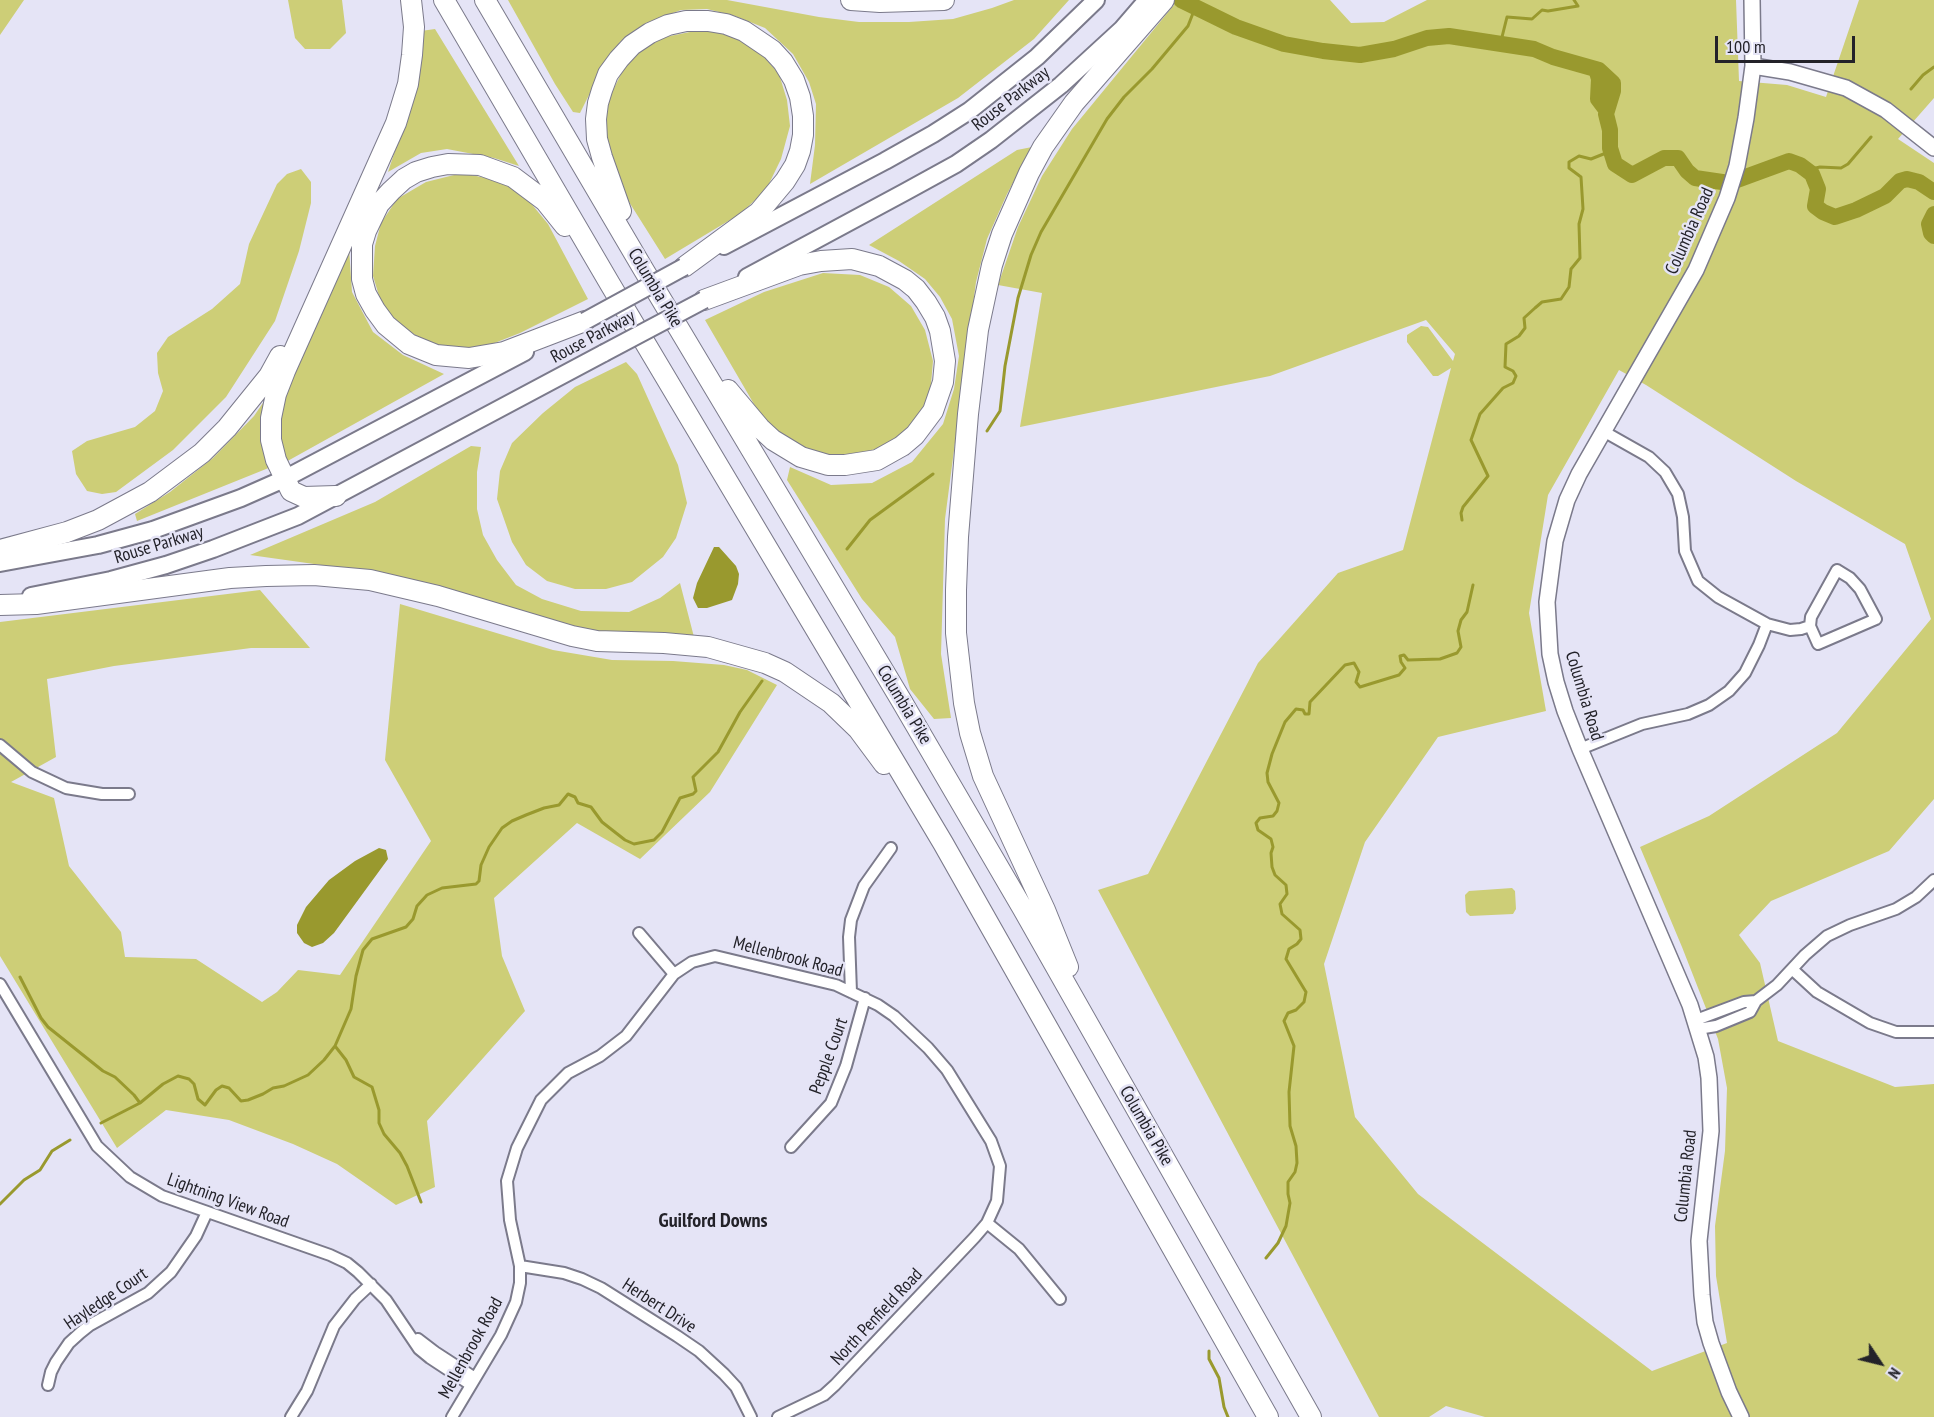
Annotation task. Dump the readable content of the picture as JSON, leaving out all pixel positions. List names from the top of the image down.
{
  "streets": {
    "highway": ["Columbia Pike"],
    "main road": ["Rouse Parkway", "Columbia Road"],
    "street": [
      "Mellenbrook Road",
      "Pepple Court",
      "Lightning View Road",
      "Hayledge Court",
      "Herbert Drive",
      "North Penfield Road"
    ]
  },
  "crossings": [
    ["Mellenbrook Road", "Pepple Court"],
    ["Mellenbrook Road", "Lightning View Road"],
    ["Mellenbrook Road", "Herbert Drive"],
    ["Mellenbrook Road", "North Penfield Road"],
    ["Lightning View Road", "Hayledge Court"]
  ],
  "districts": ["Guilford Downs"],
  "scale_bar": "100 m",
  "north": "bottom right"
}
